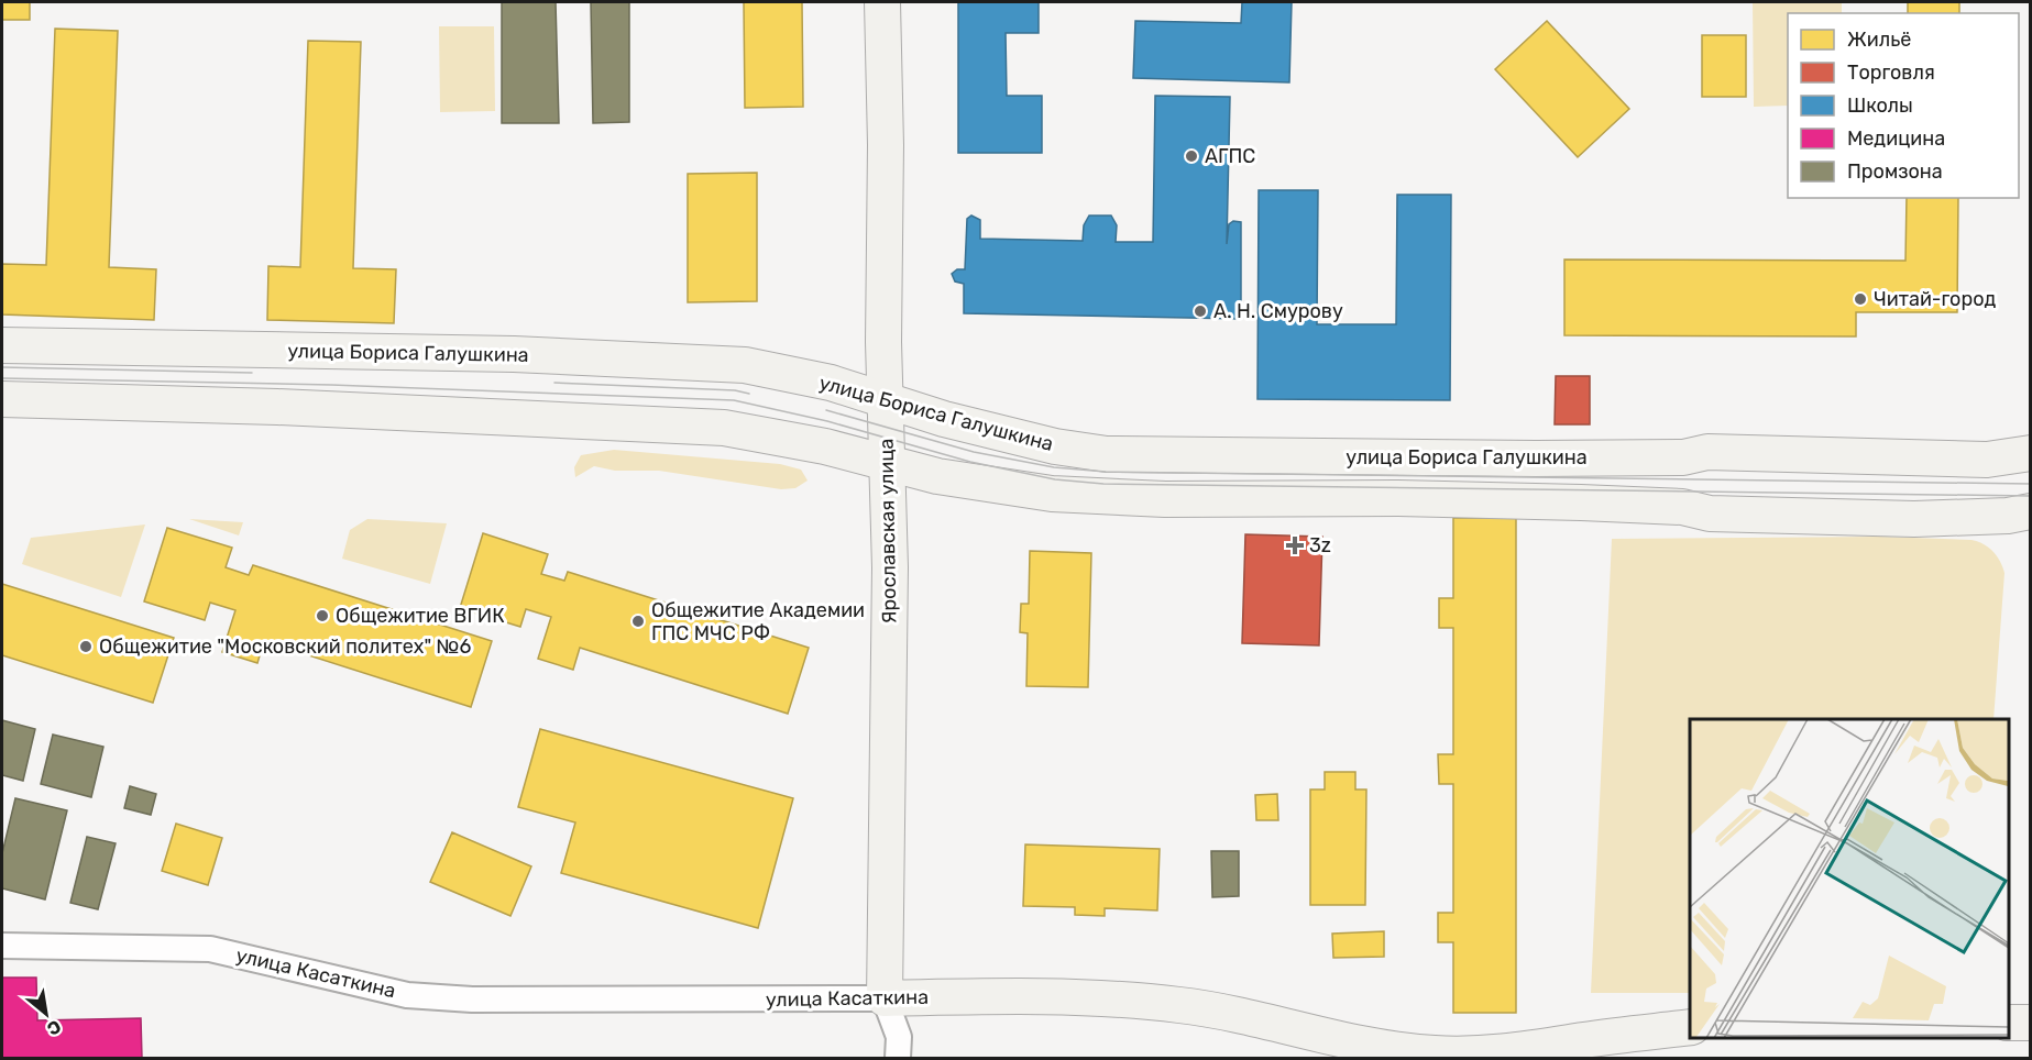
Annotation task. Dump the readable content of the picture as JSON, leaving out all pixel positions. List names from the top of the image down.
{
  "streets": {
    "main road": ["улица Бориса Галушкина", "Ярославская улица", "улица Касаткина"]
  },
  "crossings": [
    ["улица Бориса Галушкина", "Ярославская улица"],
    ["Ярославская улица", "улица Касаткина"]
  ],
  "places": {
    "other": [
      "АГПС",
      "Читай-город",
      "А. Н. Смурову",
      "Общежитие ВГИК",
      "Общежитие Академии ГПС МЧС РФ",
      "Общежитие \"Московский политех\" №6"
    ],
    "health": ["3z"]
  },
  "legend": [
    "Жильё",
    "Торговля",
    "Школы",
    "Медицина",
    "Промзона"
  ],
  "north": "bottom right"
}
